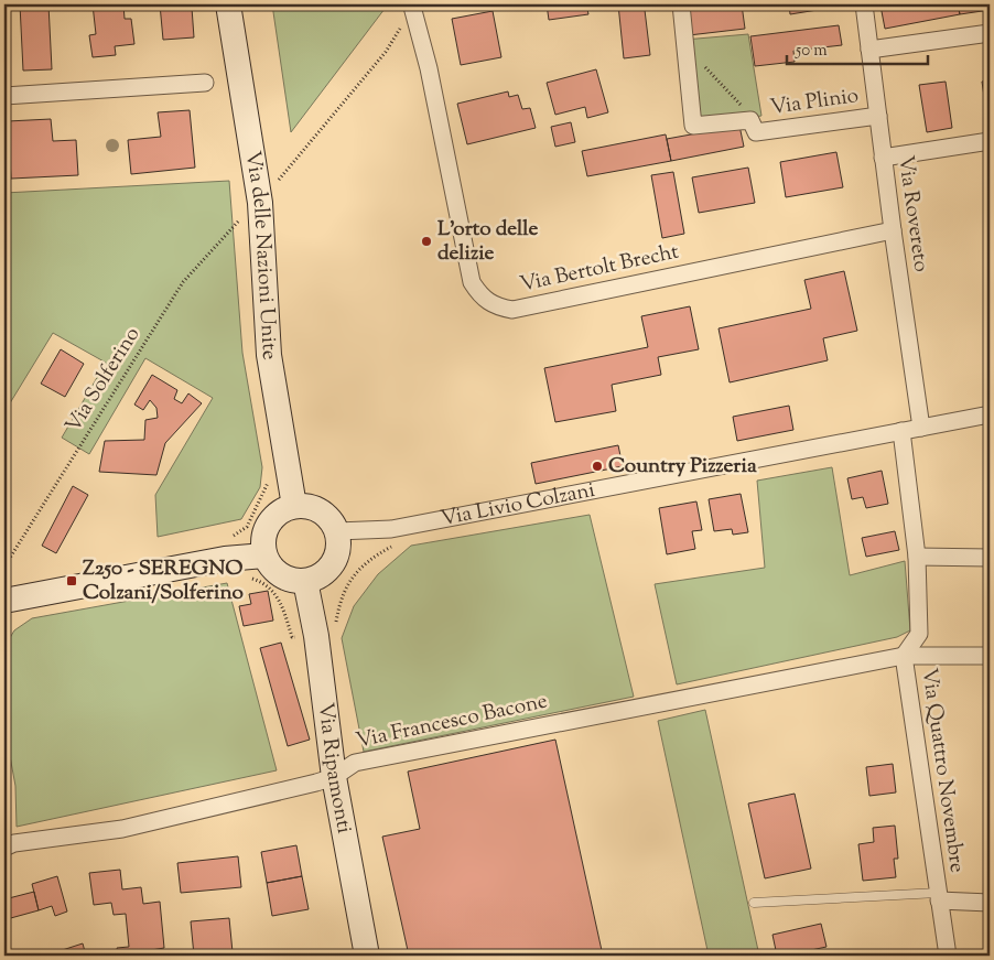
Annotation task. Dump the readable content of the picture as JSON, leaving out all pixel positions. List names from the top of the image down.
{
  "streets": {
    "street": [
      "Via Plinio",
      "Via Rovereto",
      "Via delle Nazioni Unite",
      "Via Bertolt Brecht",
      "Via Livio Colzani",
      "Via Francesco Bacone",
      "Via Ripamonti",
      "Via Quattro Novembre"
    ],
    "path": ["Via Solferino"]
  },
  "crossings": [
    ["Via Plinio", "Via Rovereto"],
    ["Via Rovereto", "Via Bertolt Brecht"],
    ["Via Rovereto", "Via Livio Colzani"],
    ["Via delle Nazioni Unite", "Via Livio Colzani"],
    ["Via delle Nazioni Unite", "Via Ripamonti"],
    ["Via Livio Colzani", "Via Ripamonti"],
    ["Via Livio Colzani", "Via Quattro Novembre"],
    ["Via Francesco Bacone", "Via Ripamonti"],
    ["Via Francesco Bacone", "Via Quattro Novembre"]
  ],
  "places": {
    "other": ["L'orto delle delizie", "Country Pizzeria"],
    "transit": ["Z250 - SEREGNO Colzani/Solferino"]
  },
  "scale_bar": "50 m"
}
